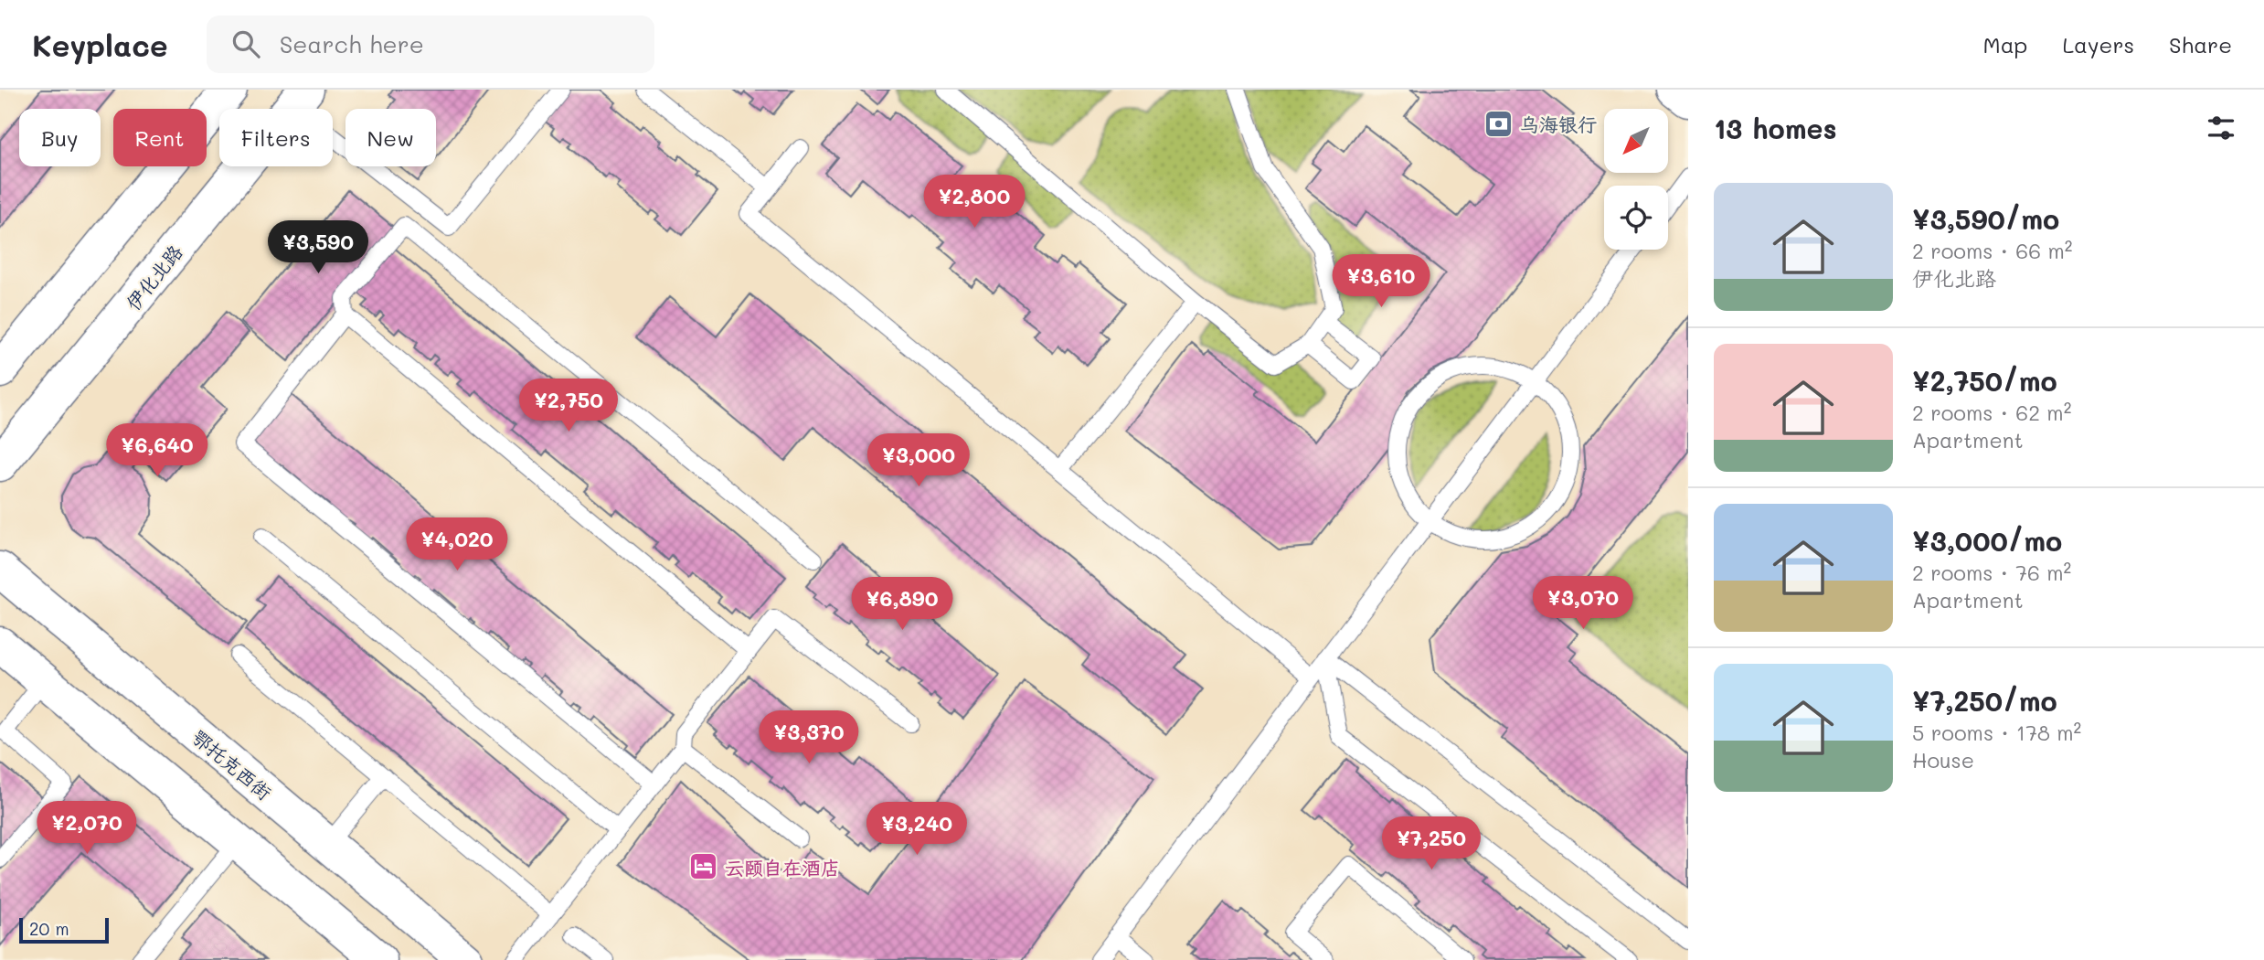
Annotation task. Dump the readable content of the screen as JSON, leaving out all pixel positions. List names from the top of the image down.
{
  "streets": {
    "main road": ["伊化北路", "鄂托克西街"]
  },
  "places": {
    "bank": ["乌海银行"],
    "hotel": ["云颐自在酒店"]
  },
  "scale_bar": "20 m",
  "north": "bottom left",
  "page": {
    "header": "Keyplace",
    "search": "Search here",
    "nav": ["Map", "Layers", "Share"],
    "heading": "13 homes",
    "chip": [
      "Buy",
      "Rent",
      "Filters",
      "New"
    ],
    "list": [
      {
        "name": "¥3,590/mo",
        "note": "2 rooms · 66 m² · 伊化北路"
      },
      {
        "name": "¥2,750/mo",
        "note": "2 rooms · 62 m² · Apartment"
      },
      {
        "name": "¥3,000/mo",
        "note": "2 rooms · 76 m² · Apartment"
      },
      {
        "name": "¥7,250/mo",
        "note": "5 rooms · 178 m² · House"
      }
    ],
    "price": [
      "¥2,800",
      "¥3,590",
      "¥3,610",
      "¥2,750",
      "¥6,640",
      "¥3,000",
      "¥4,020",
      "¥3,070",
      "¥6,890",
      "¥3,370",
      "¥2,070",
      "¥3,240",
      "¥7,250"
    ],
    "scale": "20 m"
  }
}
